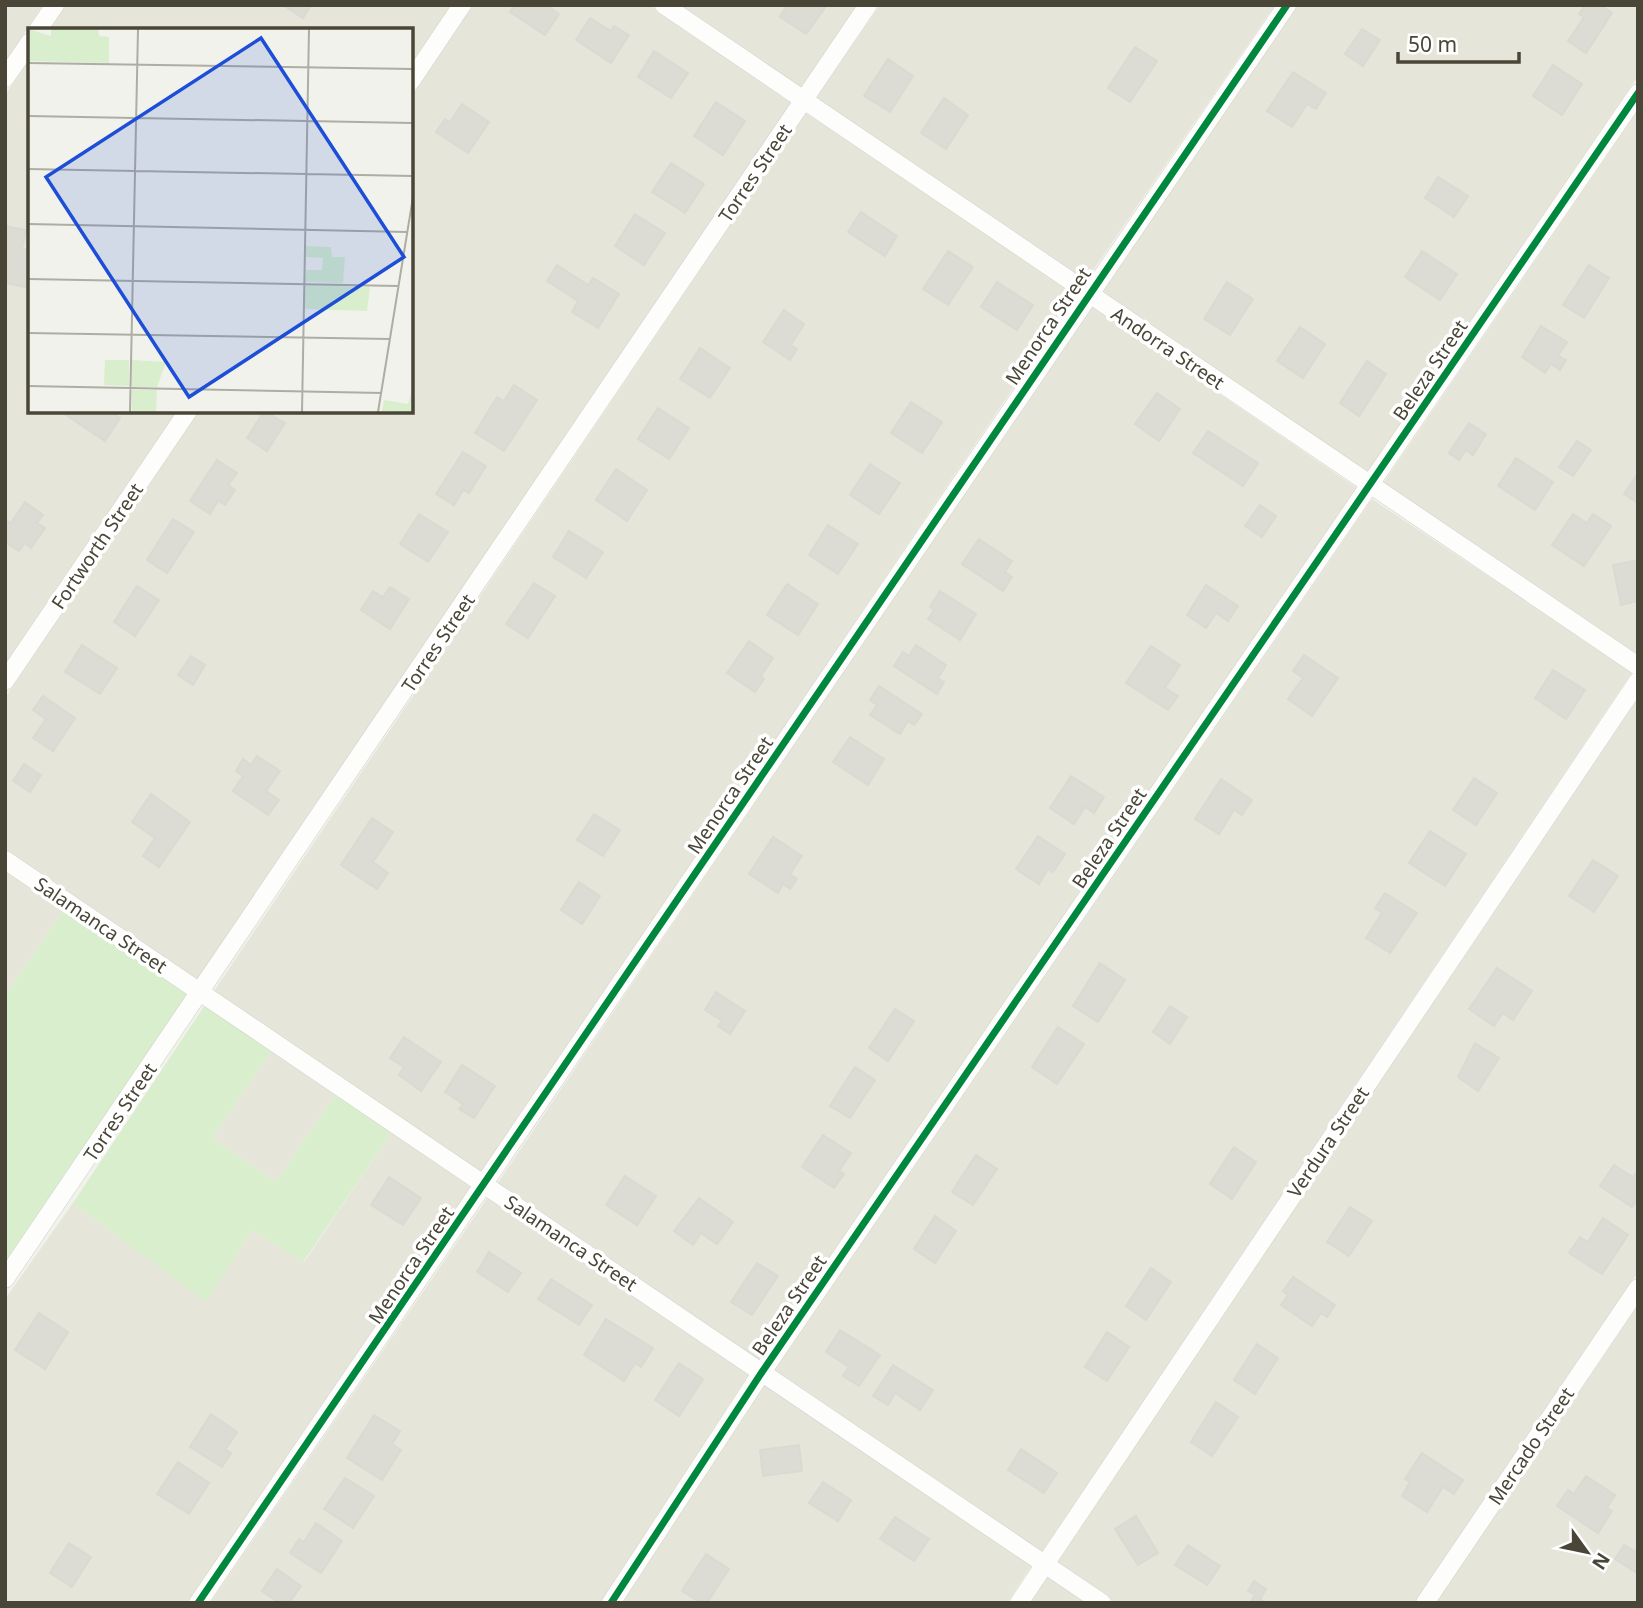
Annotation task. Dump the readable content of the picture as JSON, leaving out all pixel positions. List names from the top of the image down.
{
  "streets": {
    "street": [
      "Torres Street",
      "Menorca Street",
      "Andorra Street",
      "Beleza Street",
      "Fortworth Street",
      "Salamanca Street",
      "Verdura Street",
      "Mercado Street"
    ]
  },
  "crossings": [
    ["Torres Street", "Andorra Street"],
    ["Torres Street", "Salamanca Street"],
    ["Menorca Street", "Andorra Street"],
    ["Menorca Street", "Salamanca Street"],
    ["Andorra Street", "Beleza Street"],
    ["Beleza Street", "Salamanca Street"],
    ["Salamanca Street", "Verdura Street"]
  ],
  "scale_bar": "50 m",
  "north": "bottom right"
}
